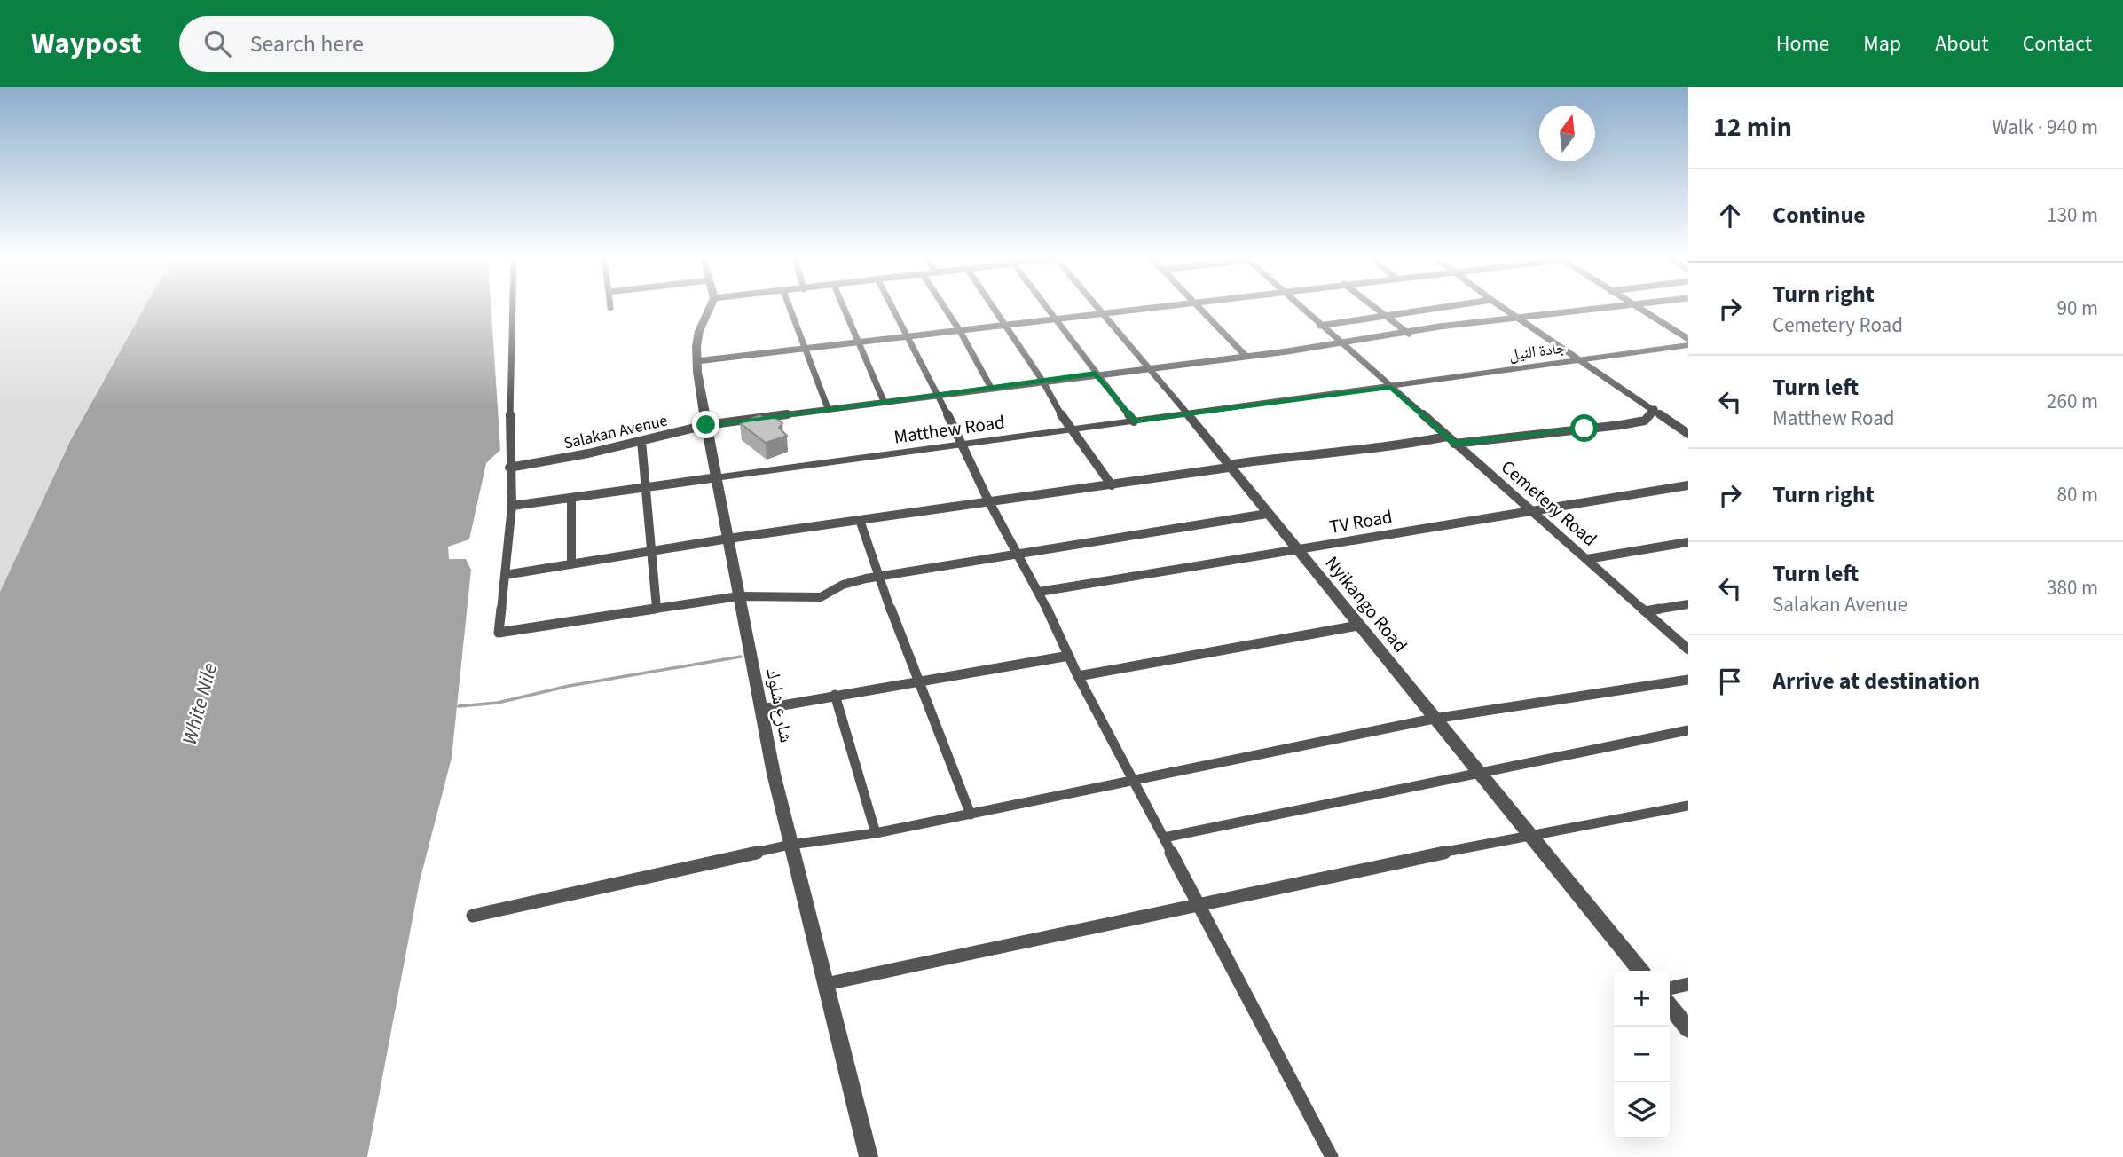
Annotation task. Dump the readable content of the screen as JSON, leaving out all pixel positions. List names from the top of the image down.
{
  "streets": {
    "street": [
      "جادة النيل",
      "Matthew Road",
      "Salakan Avenue",
      "Cemetery Road",
      "TV Road",
      "Nyikango Road",
      "شارع شلوك"
    ]
  },
  "crossings": [
    ["جادة النيل", "Matthew Road"],
    ["جادة النيل", "Cemetery Road"],
    ["Matthew Road", "Cemetery Road"],
    ["Matthew Road", "Nyikango Road"],
    ["Matthew Road", "شارع شلوك"],
    ["Salakan Avenue", "Cemetery Road"],
    ["Salakan Avenue", "Nyikango Road"],
    ["Salakan Avenue", "شارع شلوك"],
    ["Cemetery Road", "TV Road"],
    ["TV Road", "Nyikango Road"]
  ],
  "water": ["White Nile"],
  "north": "top",
  "page": {
    "header": "Waypost",
    "search": "Search here",
    "nav": [
      "Home",
      "Map",
      "About",
      "Contact"
    ],
    "heading": ["12 min", "Walk · 940 m"],
    "list": [
      ["Continue", "130 m"],
      ["Turn right", "Cemetery Road", "90 m"],
      ["Turn left", "Matthew Road", "260 m"],
      ["Turn right", "80 m"],
      ["Turn left", "Salakan Avenue", "380 m"],
      "Arrive at destination"
    ],
    "map_buttons": ["+", "−"]
  }
}
